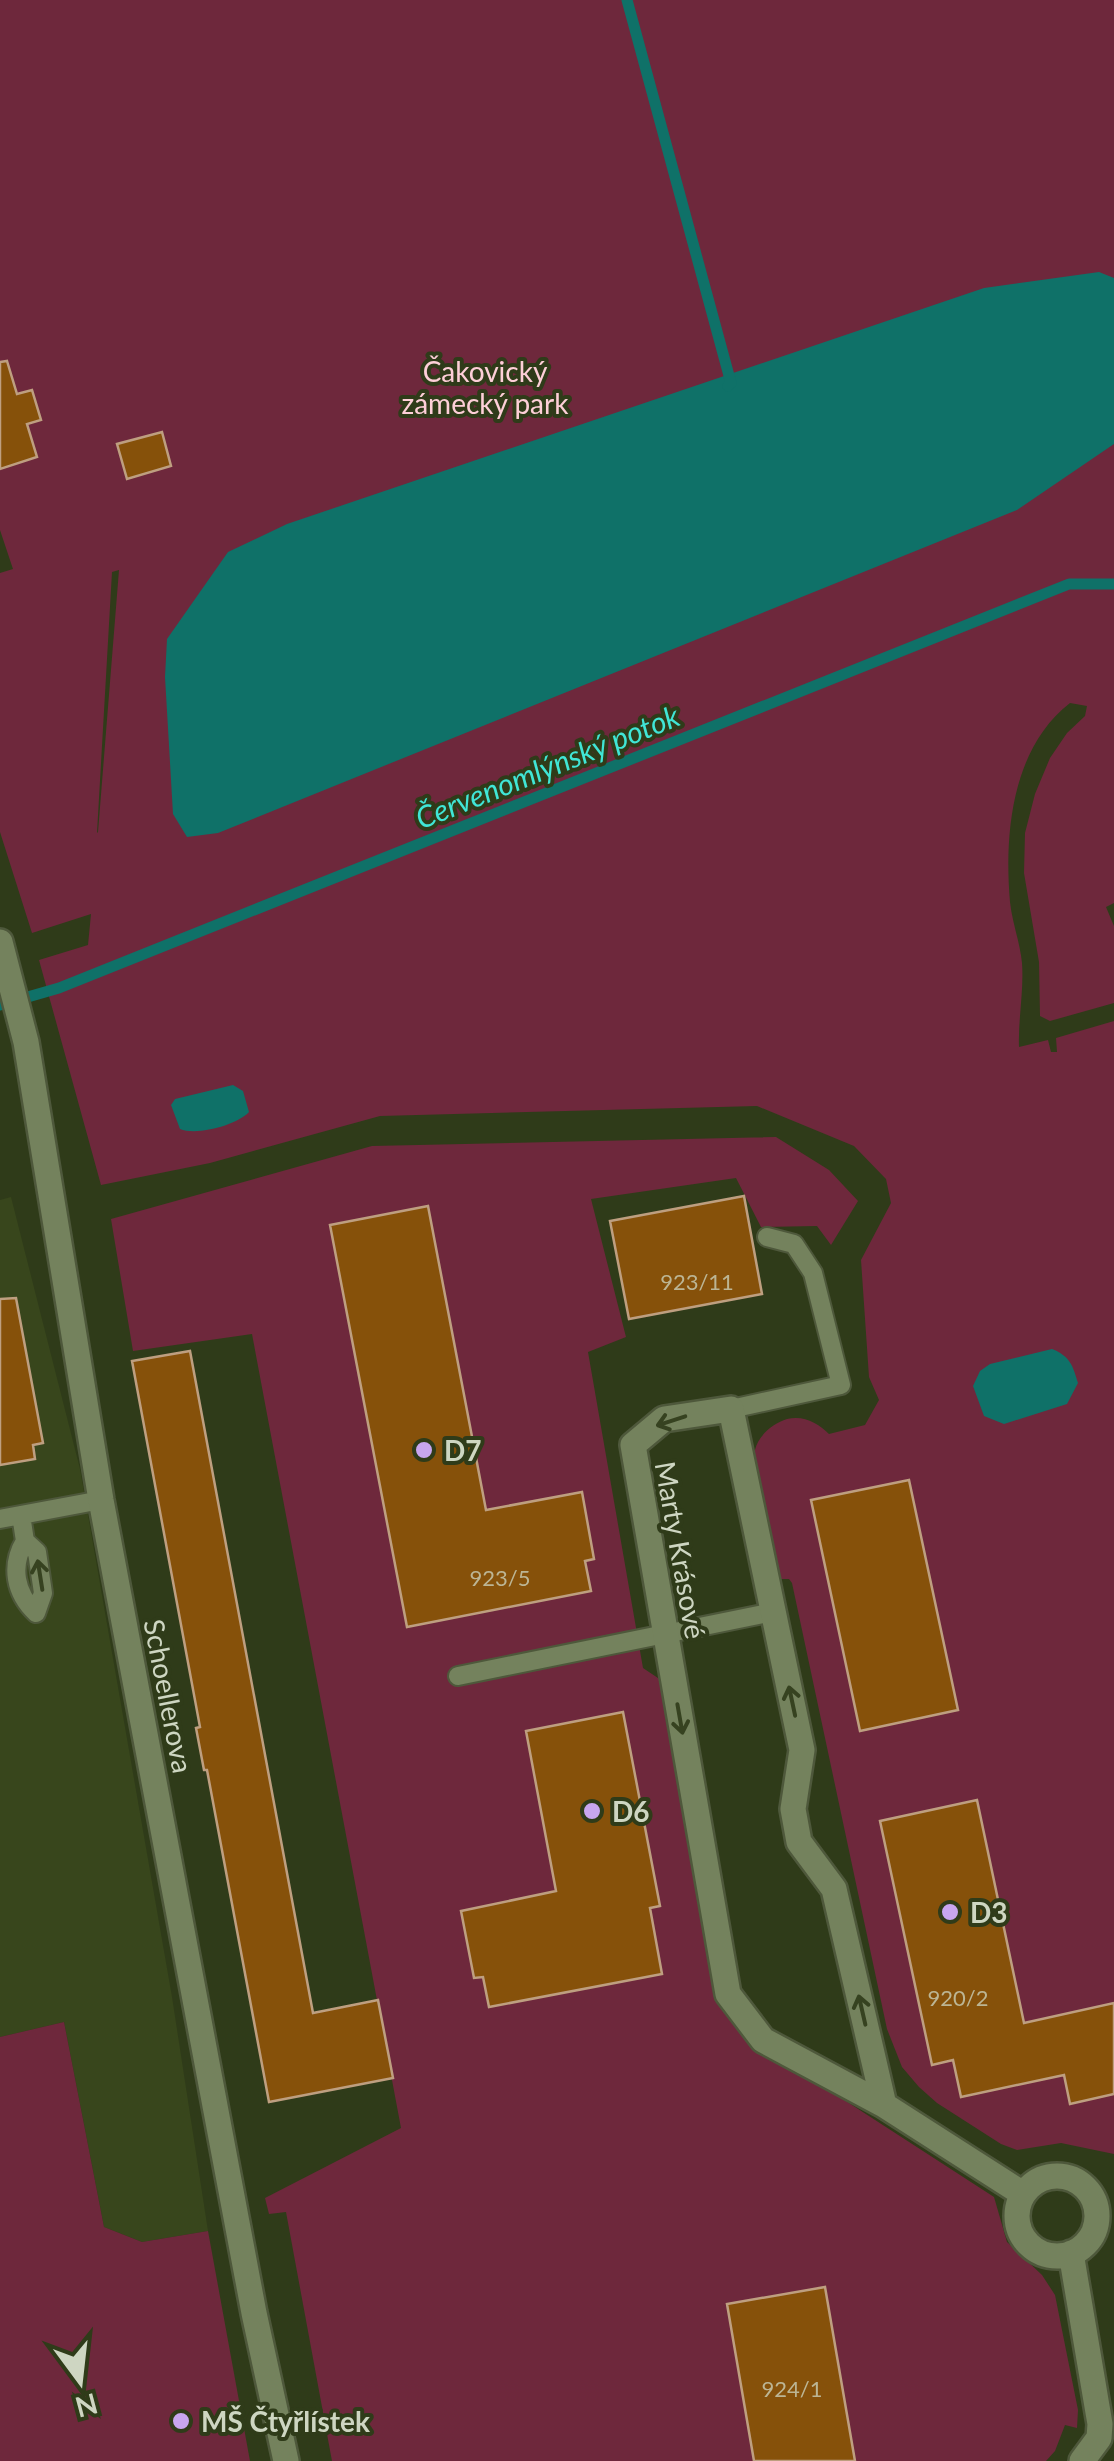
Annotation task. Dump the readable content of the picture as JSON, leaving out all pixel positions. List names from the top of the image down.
{
  "streets": {
    "street": ["Marty Krásové", "Schoellerova"]
  },
  "water": ["Červenomlýnský potok"],
  "parks": ["Čakovický zámecký park"],
  "places": [
    "D7",
    "D6",
    "D3",
    "MŠ Čtyřlístek"
  ],
  "house_numbers": [
    "923/11",
    "923/5",
    "920/2",
    "924/1"
  ],
  "north": "bottom"
}
